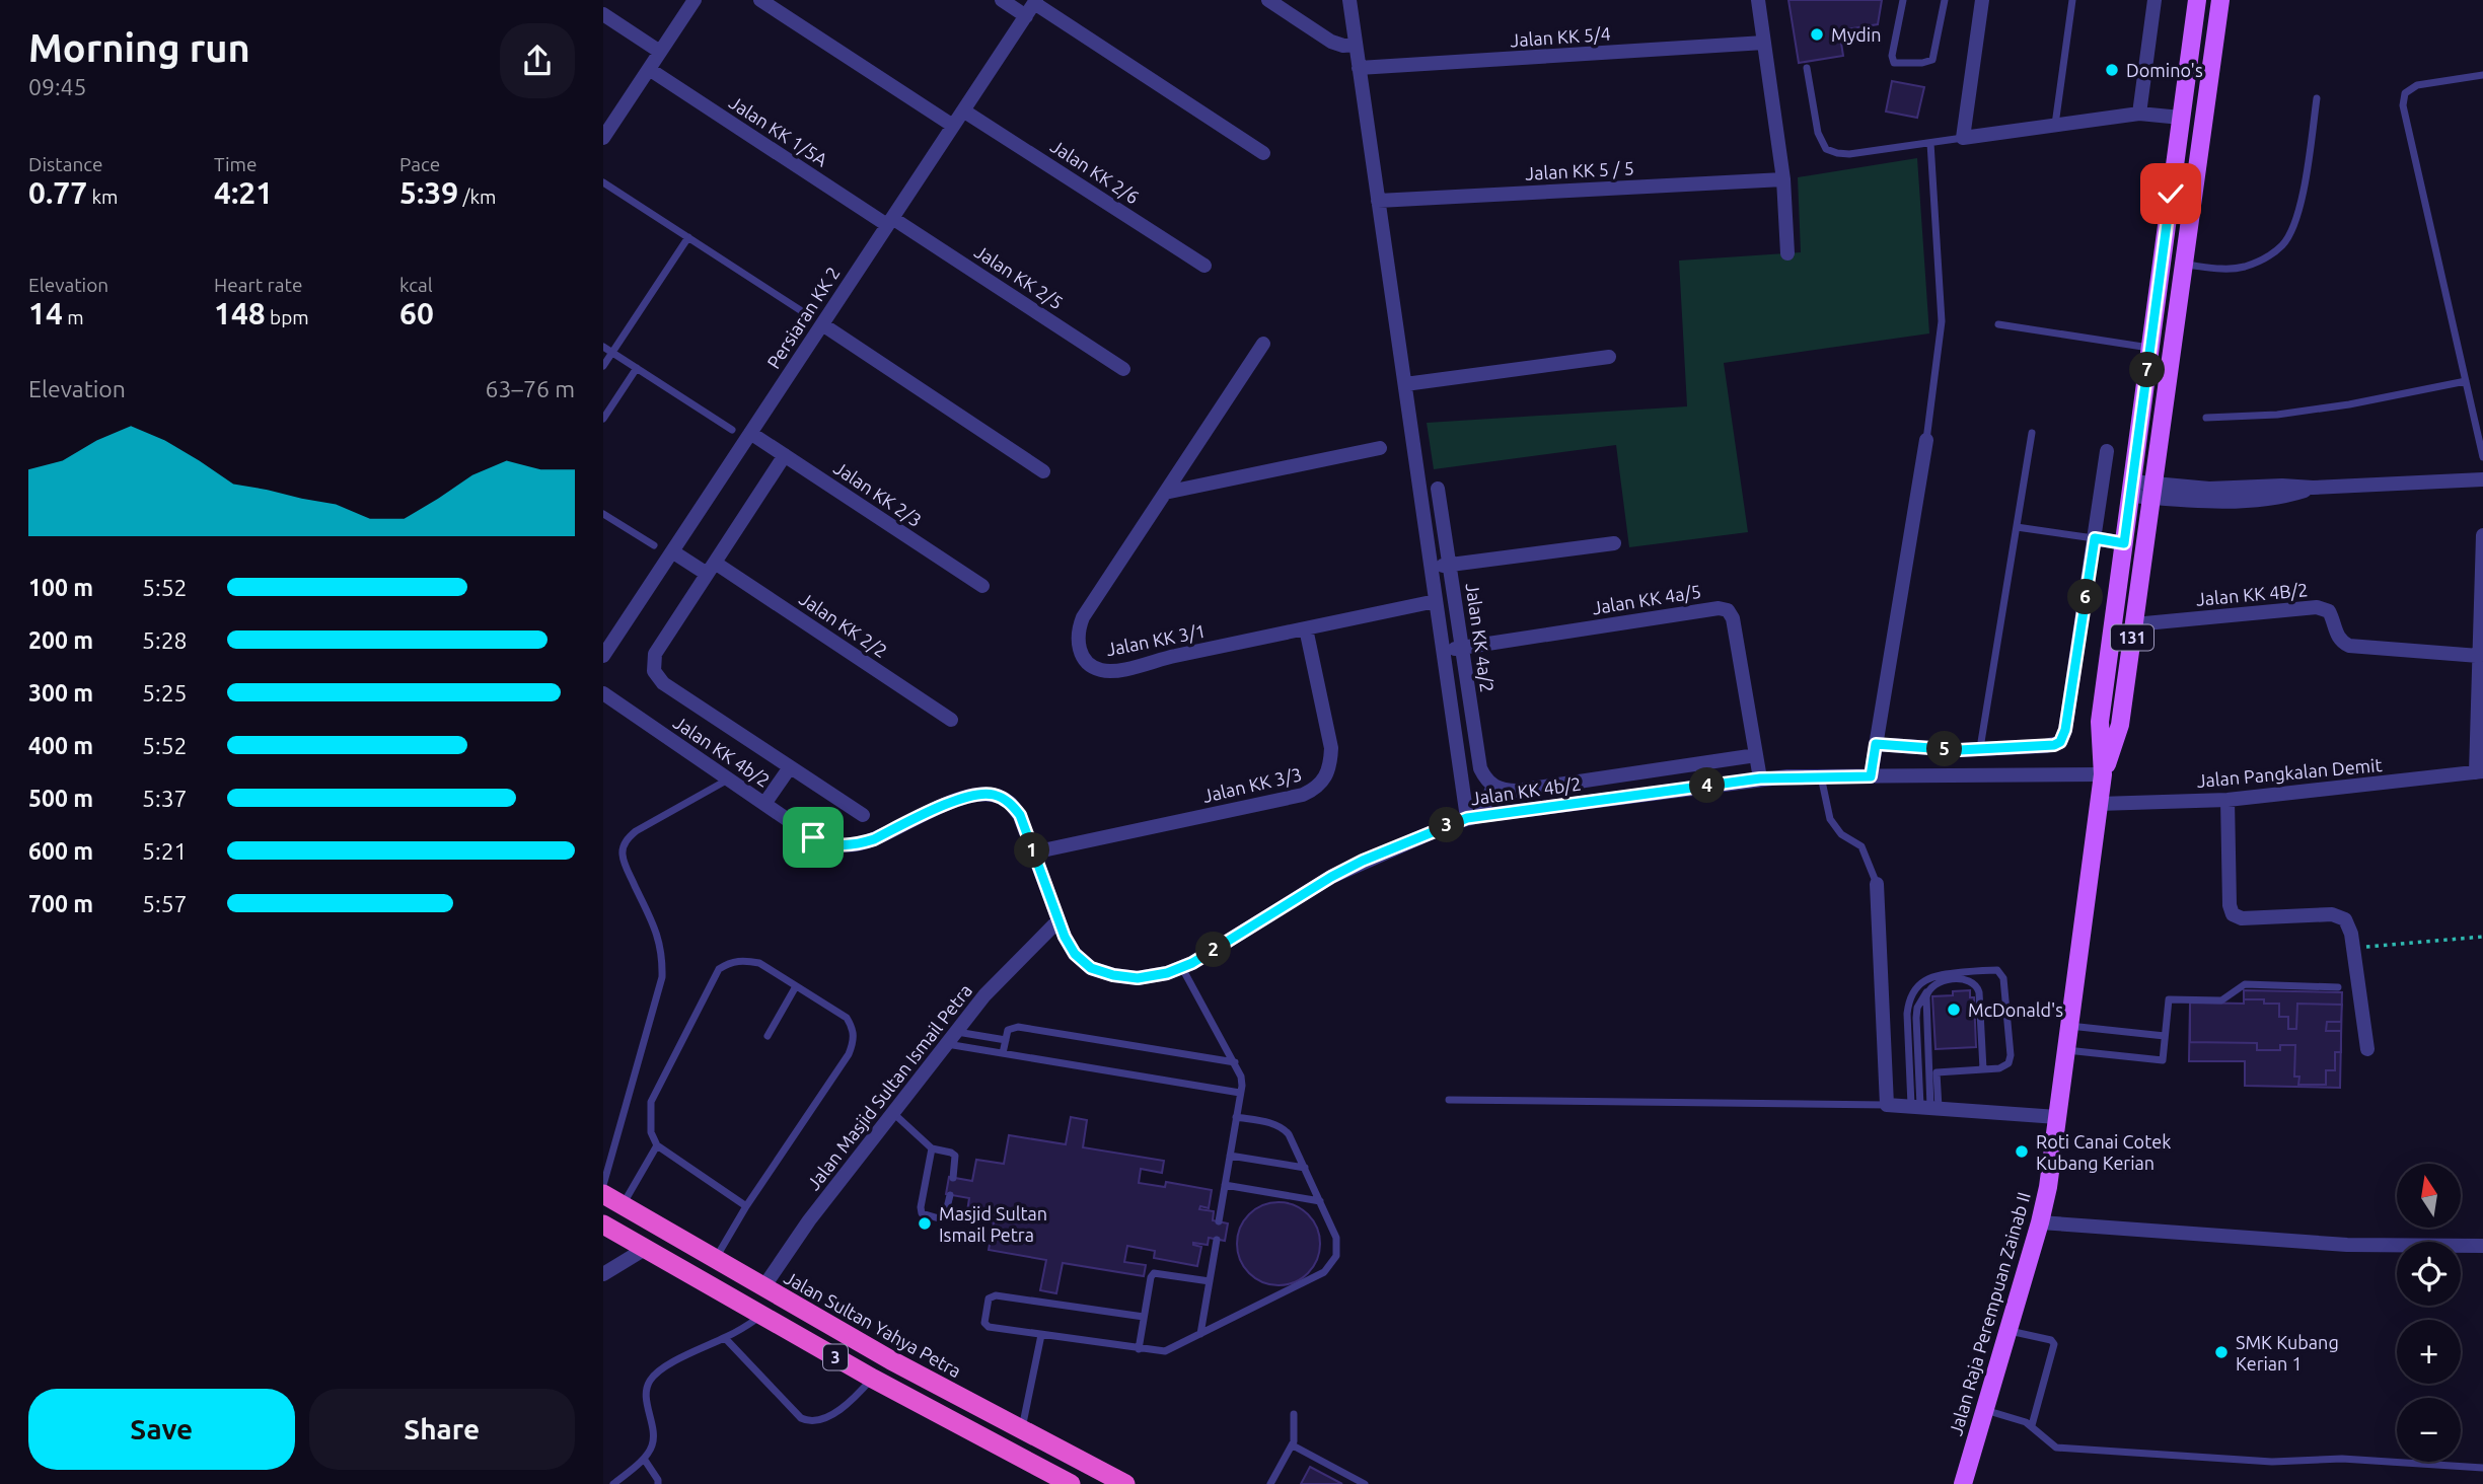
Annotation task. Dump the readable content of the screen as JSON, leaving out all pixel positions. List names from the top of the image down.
{
  "streets": {
    "highway": ["Jalan Sultan Yahya Petra", "3"],
    "main road": ["131", "Jalan Raja Perempuan Zainab II"],
    "street": [
      "Jalan KK 5/4",
      "Jalan KK 1/5A",
      "Jalan KK 5 / 5",
      "Jalan KK 2/6",
      "Jalan KK 2/5",
      "Persiaran KK 2",
      "Jalan KK 2/3",
      "Jalan KK 4B/2",
      "Jalan KK 4a/5",
      "Jalan KK 2/2",
      "Jalan KK 4a/2",
      "Jalan KK 3/1",
      "Jalan KK 4b/2",
      "Jalan Pangkalan Demit",
      "Jalan KK 3/3",
      "Jalan Masjid Sultan Ismail Petra"
    ]
  },
  "crossings": [
    ["Jalan KK 1/5A", "Jalan KK 2/5"],
    ["Jalan KK 1/5A", "Persiaran KK 2"],
    ["Jalan KK 2/6", "Persiaran KK 2"],
    ["Jalan KK 2/5", "Persiaran KK 2"],
    ["Persiaran KK 2", "Jalan KK 2/3"],
    ["Persiaran KK 2", "Jalan KK 2/2"],
    ["Jalan KK 4B/2", "Jalan Raja Perempuan Zainab II"],
    ["Jalan KK 4a/5", "Jalan KK 4a/2"],
    ["Jalan KK 4a/5", "Jalan KK 4b/2"],
    ["Jalan KK 3/1", "Jalan KK 3/3"],
    ["Jalan KK 4b/2", "Jalan KK 3/3"],
    ["Jalan KK 4b/2", "Jalan Masjid Sultan Ismail Petra"],
    ["Jalan KK 4b/2", "Jalan Raja Perempuan Zainab II"],
    ["Jalan Pangkalan Demit", "Jalan Raja Perempuan Zainab II"],
    ["Jalan Masjid Sultan Ismail Petra", "Jalan Sultan Yahya Petra"]
  ],
  "places": [
    "Mydin",
    "Domino's",
    "McDonald's",
    "Roti Canai Cotek Kubang Kerian",
    "Masjid Sultan Ismail Petra",
    "SMK Kubang Kerian 1"
  ],
  "north": "top",
  "page": {
    "heading": ["Morning run", "09:45"],
    "stats": [
      ["Distance", "0.77 km"],
      ["Time", "4:21"],
      ["Pace", "5:39 /km"],
      ["Elevation", "14 m"],
      ["Heart rate", "148 bpm"],
      ["kcal", "60"]
    ],
    "pins": [
      "7",
      "6",
      "5",
      "4",
      "3",
      "1",
      "2"
    ],
    "chart": ["Elevation", "63–76 m"],
    "list": [
      {
        "name": "100 m",
        "note": "5:52"
      },
      {
        "name": "200 m",
        "note": "5:28"
      },
      {
        "name": "300 m",
        "note": "5:25"
      },
      {
        "name": "400 m",
        "note": "5:52"
      },
      {
        "name": "500 m",
        "note": "5:37"
      },
      {
        "name": "600 m",
        "note": "5:21"
      },
      {
        "name": "700 m",
        "note": "5:57"
      }
    ],
    "map_buttons": ["+", "−"],
    "buttons": ["Save", "Share"]
  }
}
